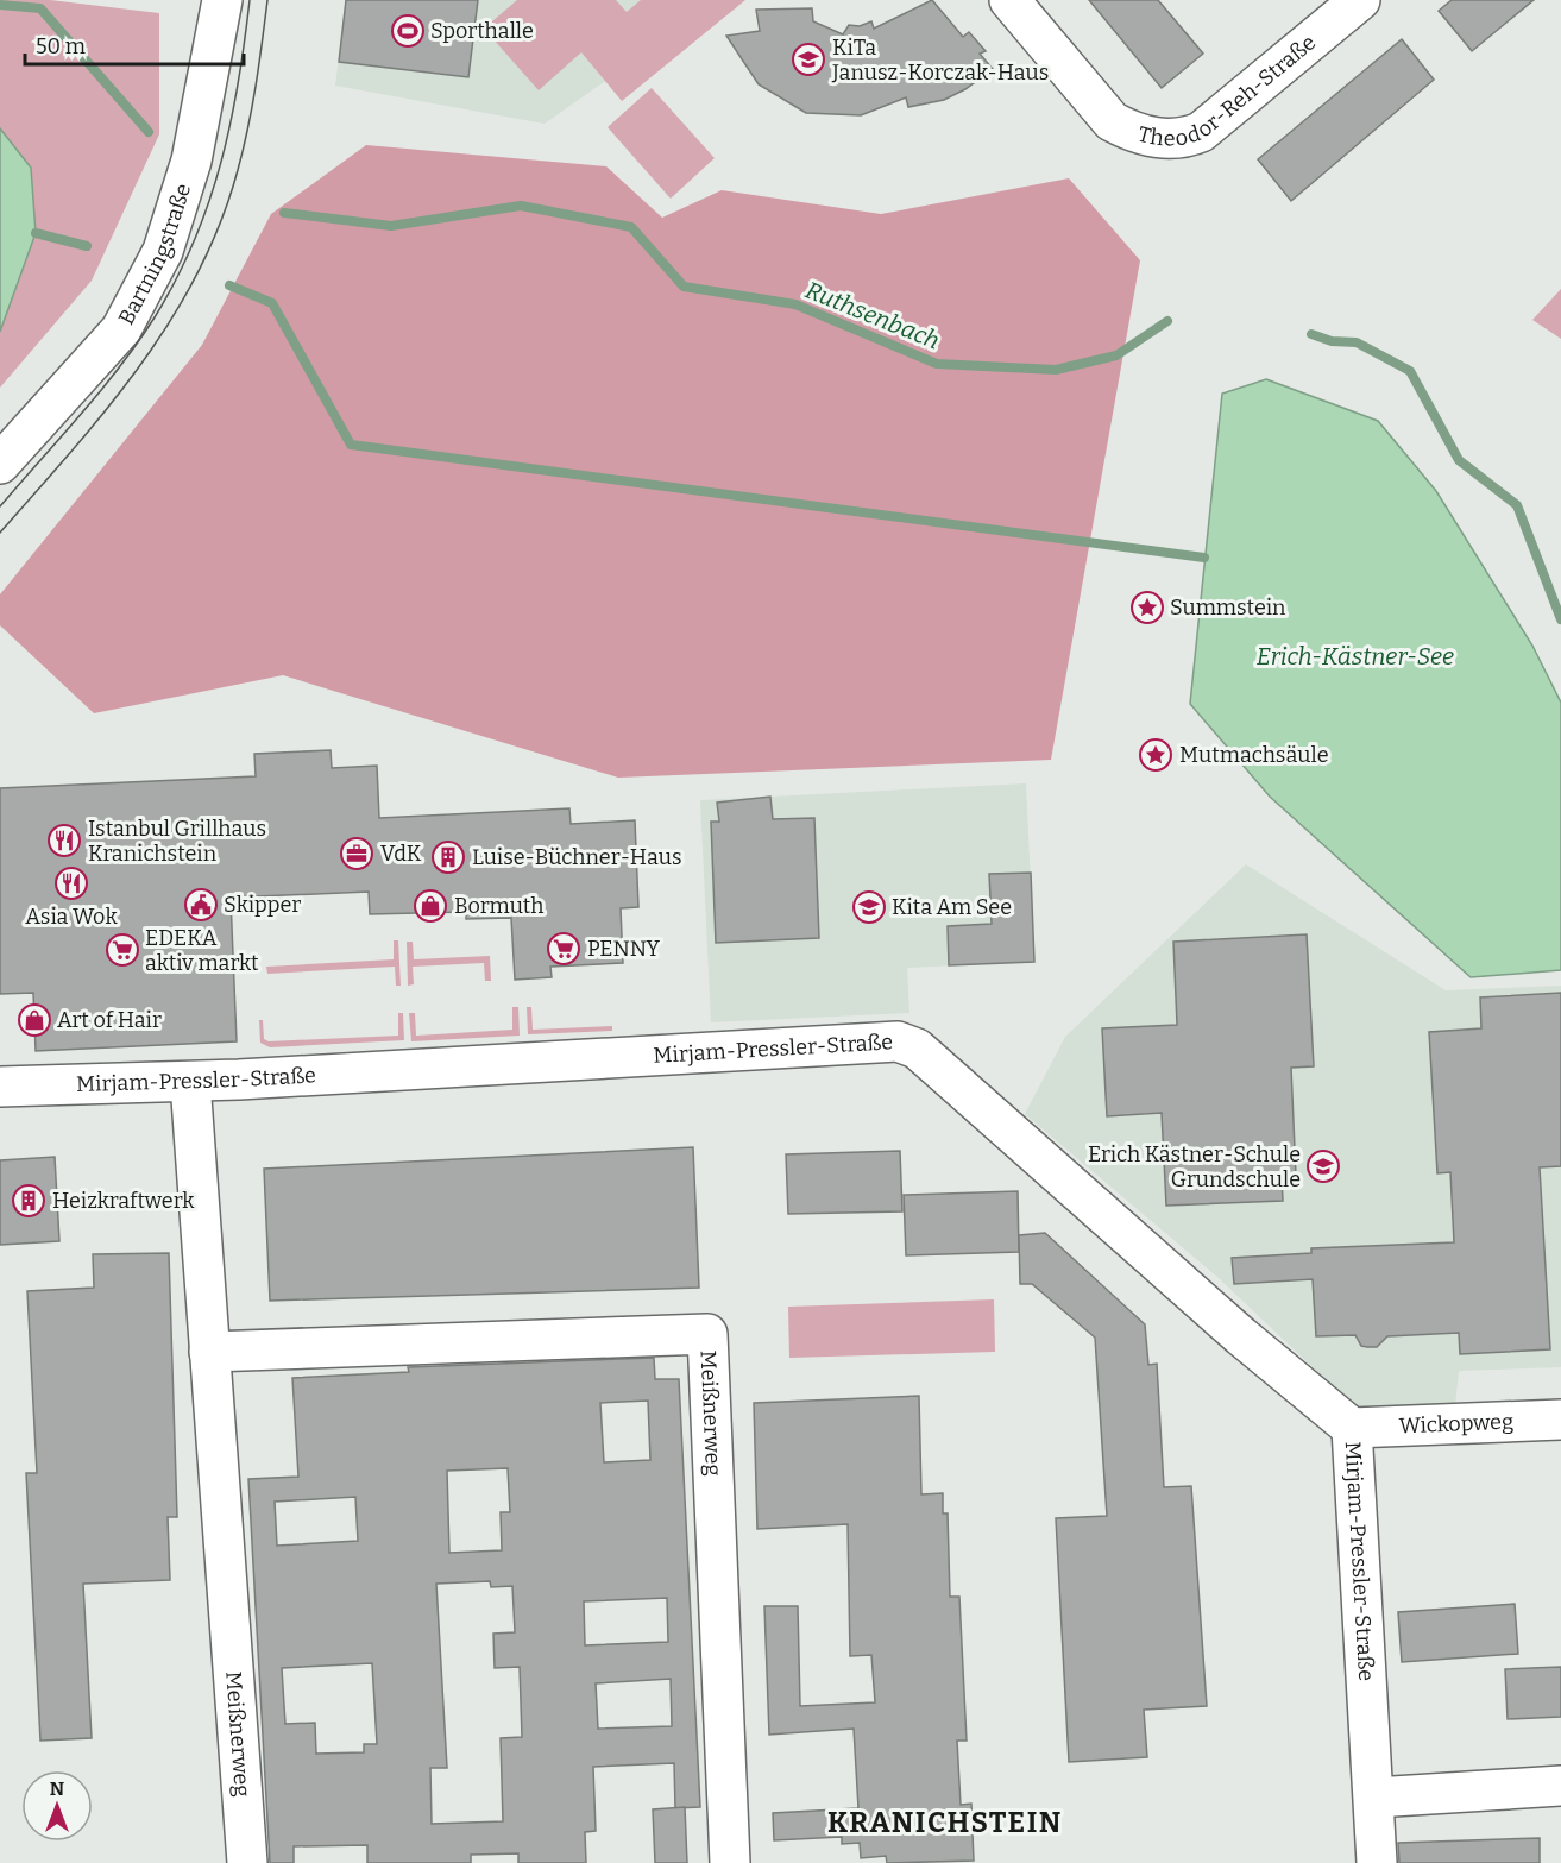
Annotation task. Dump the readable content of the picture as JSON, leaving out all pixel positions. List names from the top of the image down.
{
  "streets": {
    "street": [
      "Theodor-Reh-Straße",
      "Bartningstraße",
      "Mirjam-Pressler-Straße",
      "Meißnerweg",
      "Wickopweg"
    ]
  },
  "crossings": [
    ["Mirjam-Pressler-Straße", "Meißnerweg"],
    ["Mirjam-Pressler-Straße", "Wickopweg"]
  ],
  "districts": ["KRANICHSTEIN"],
  "water": ["Ruthsenbach", "Erich-Kästner-See"],
  "places": {
    "sports": ["Sporthalle"],
    "school or university": ["KiTa Janusz-Korczak-Haus", "Kita Am See", "Erich Kästner-Schule Grundschule"],
    "place": ["Summstein", "Mutmachsäule"],
    "restaurant": ["Istanbul Grillhaus Kranichstein", "Asia Wok"],
    "office": ["VdK"],
    "building": ["Luise-Büchner-Haus", "Heizkraftwerk"],
    "public building": ["Skipper"],
    "shop": ["Bormuth", "Art of Hair"],
    "supermarket": ["PENNY", "EDEKA aktiv markt"]
  },
  "scale_bar": "50 m",
  "north": "top"
}
